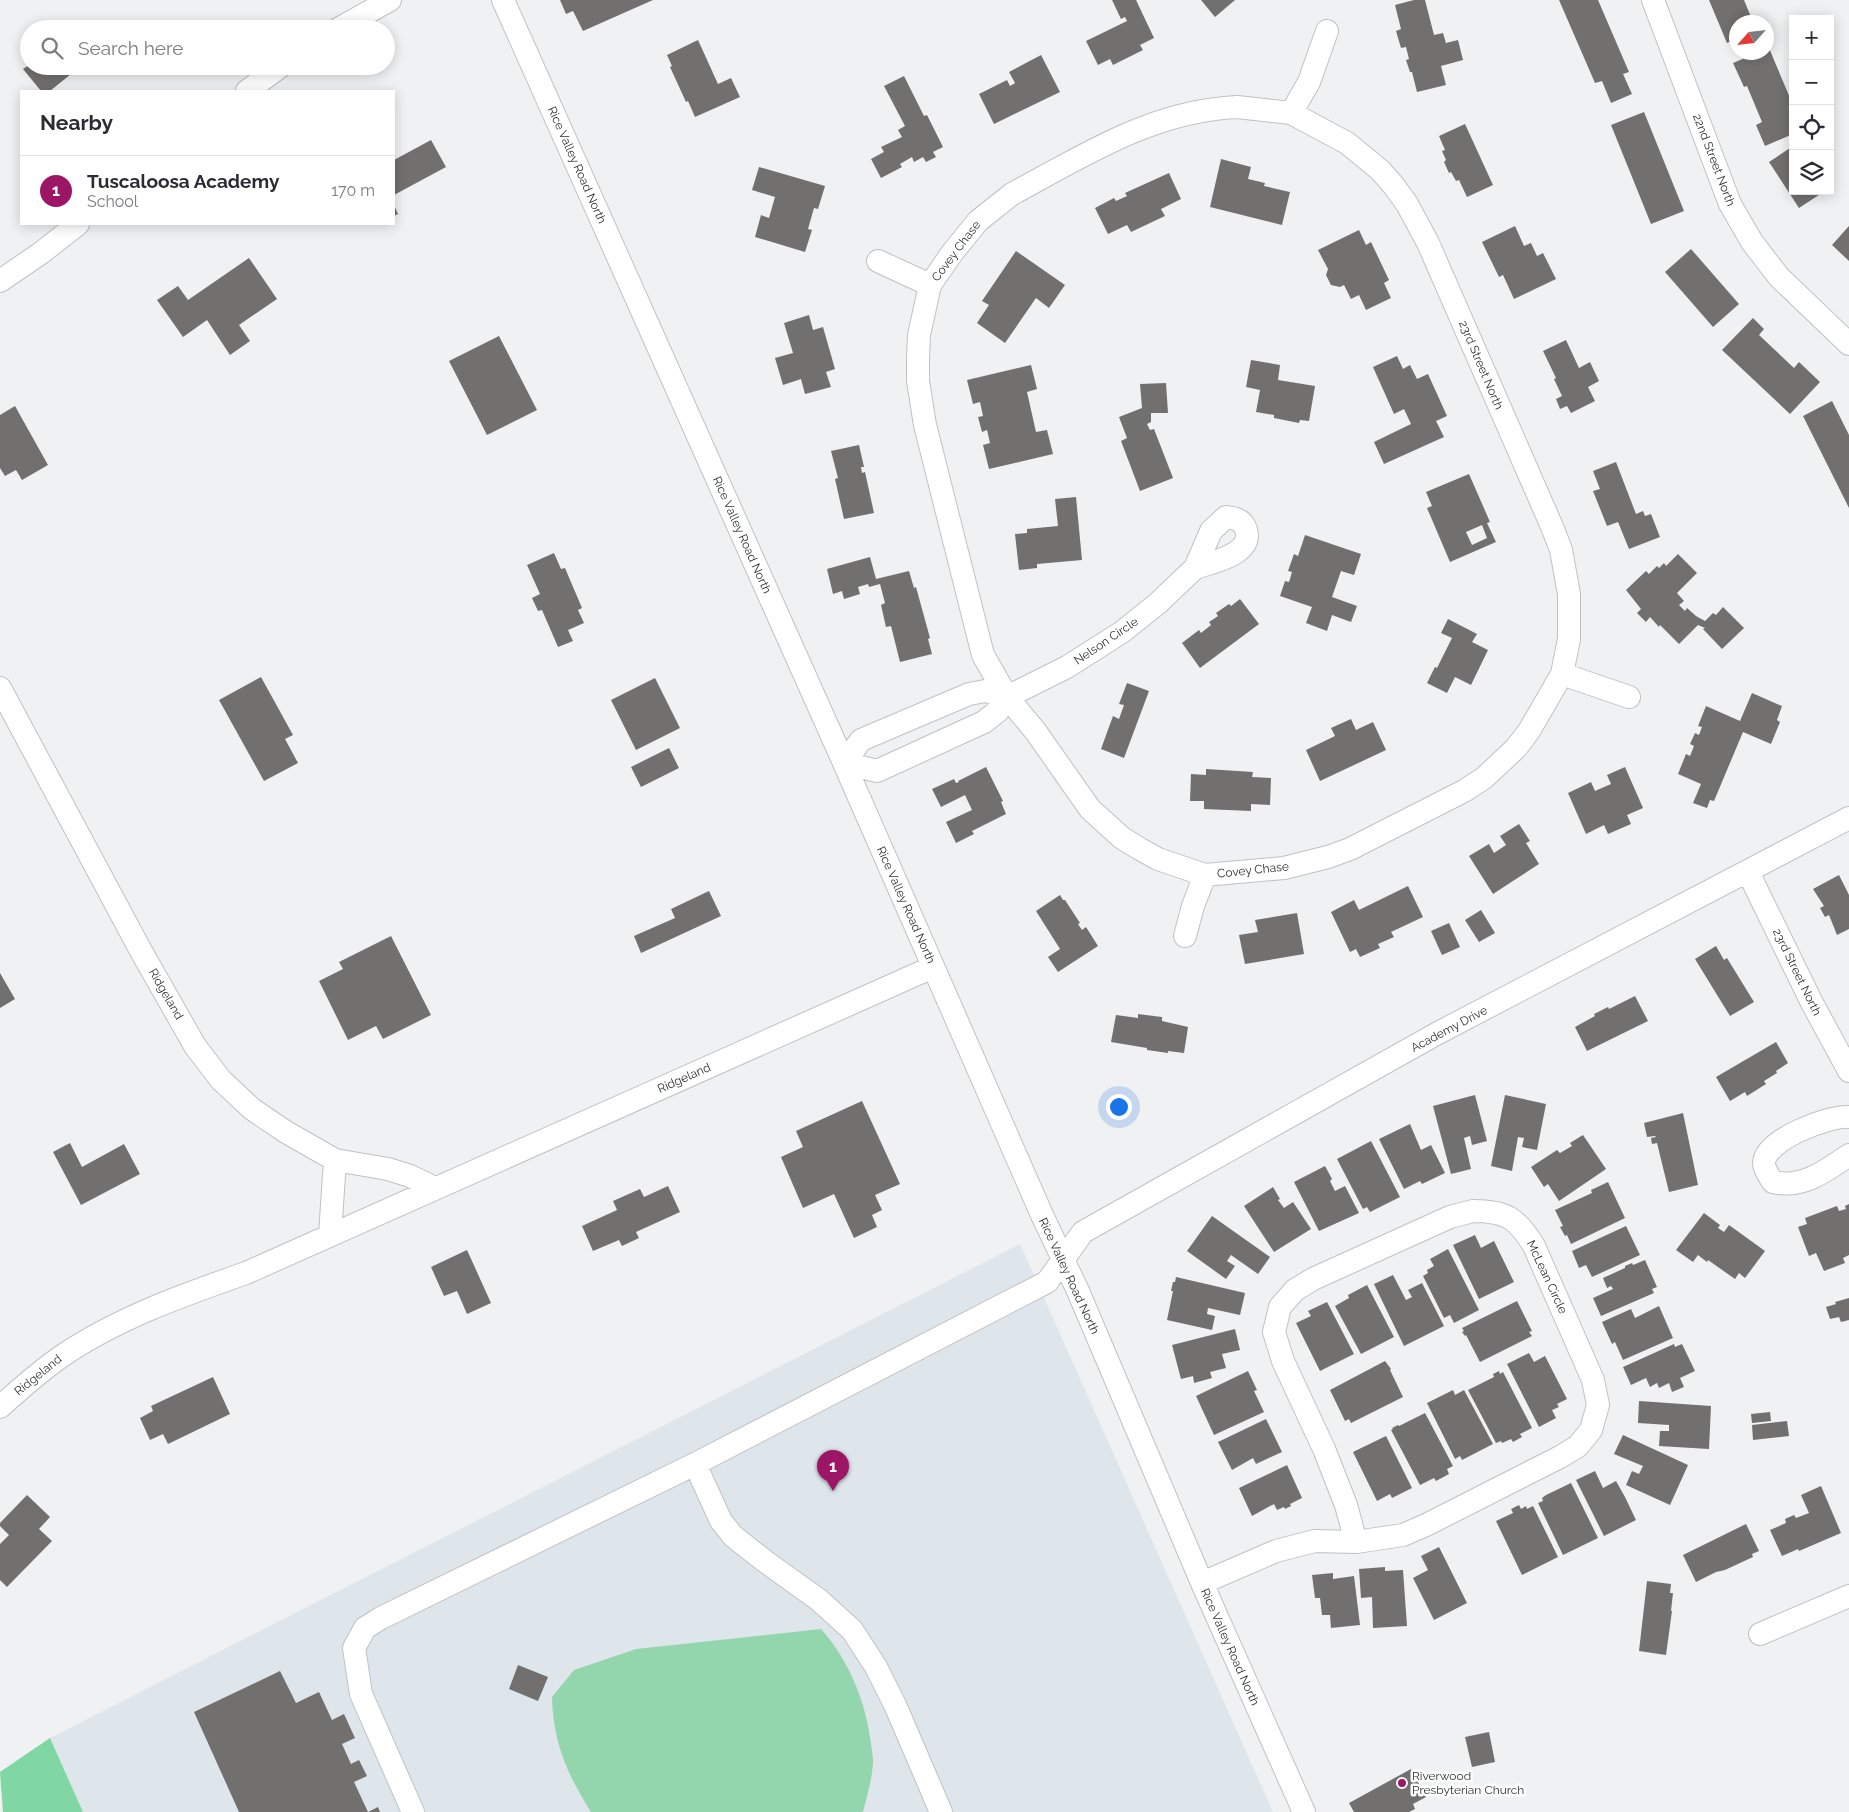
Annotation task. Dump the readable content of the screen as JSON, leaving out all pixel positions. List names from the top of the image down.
{
  "streets": {
    "street": [
      "22nd Street North",
      "Rice Valley Road North",
      "Covey Chase",
      "23rd Street North",
      "Nelson Circle",
      "Ridgeland",
      "Academy Drive",
      "McLean Circle"
    ]
  },
  "crossings": [
    ["Rice Valley Road North", "Ridgeland"],
    ["Rice Valley Road North", "Academy Drive"],
    ["Rice Valley Road North", "McLean Circle"],
    ["Covey Chase", "23rd Street North"],
    ["Covey Chase", "Nelson Circle"],
    ["23rd Street North", "Academy Drive"]
  ],
  "places": ["Riverwood Presbyterian Church"],
  "north": "bottom left",
  "page": {
    "map_buttons": ["+", "−"],
    "search": "Search here",
    "heading": "Nearby",
    "list": [
      {
        "mark": "1",
        "name": "Tuscaloosa Academy",
        "note": "School",
        "value": "170 m"
      }
    ],
    "pins": "1"
  }
}
